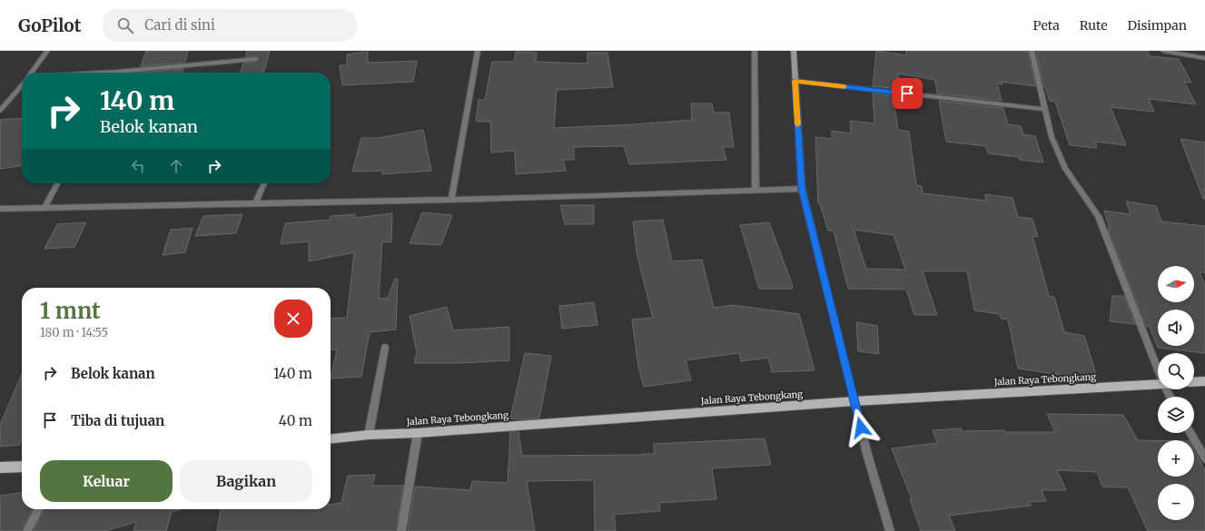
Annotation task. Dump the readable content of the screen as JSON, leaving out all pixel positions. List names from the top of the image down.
{
  "streets": {
    "main road": ["Jalan Raya Tebongkang"]
  },
  "north": "right",
  "page": {
    "header": "GoPilot",
    "search": "Cari di sini",
    "nav": ["Peta", "Rute", "Disimpan"],
    "turn": ["140 m", "Belok kanan"],
    "map_buttons": ["+", "−"],
    "heading": ["1 mnt", "180 m · 14:55"],
    "list": [
      {
        "name": "Belok kanan",
        "value": "140 m"
      },
      {
        "name": "Tiba di tujuan",
        "value": "40 m"
      }
    ],
    "buttons": ["Keluar", "Bagikan"]
  }
}
